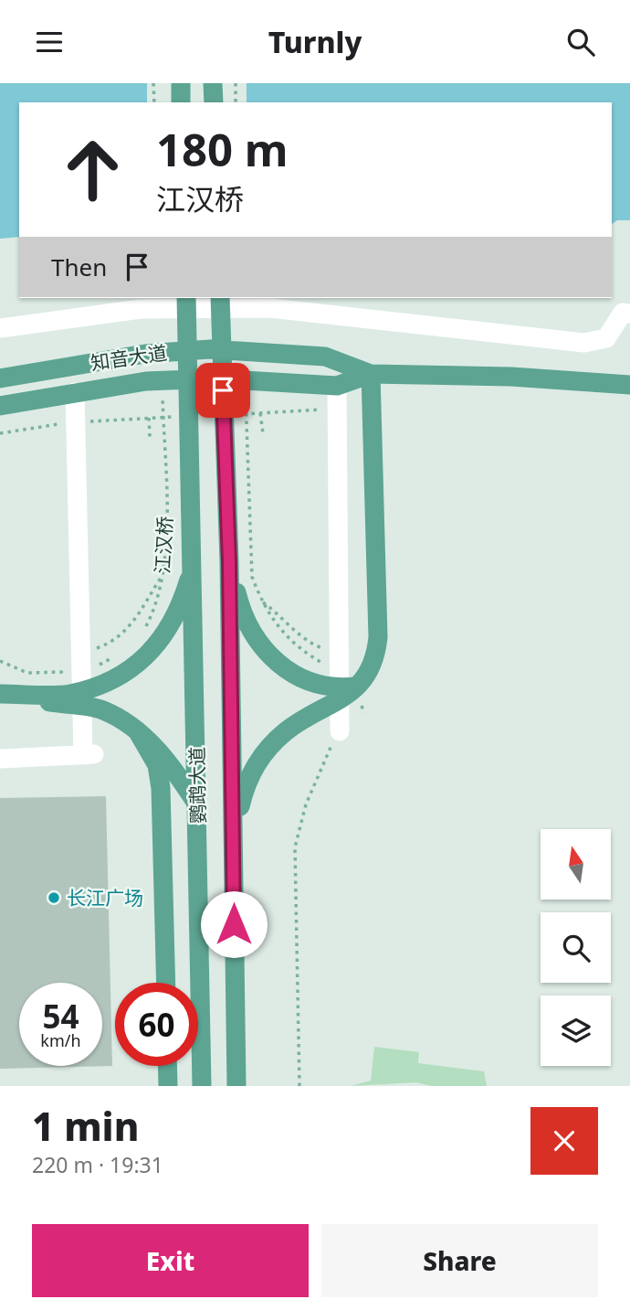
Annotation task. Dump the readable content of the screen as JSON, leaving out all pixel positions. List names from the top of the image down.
{
  "streets": {
    "main road": ["知音大道", "鹦鹉大道"],
    "path": ["江汉桥"]
  },
  "places": ["长江广场"],
  "north": "top",
  "page": {
    "header": "Turnly",
    "turn": ["180 m", "江汉桥"],
    "then": "Then",
    "speed": "54 km/h",
    "limit": "60",
    "heading": ["1 min", "220 m · 19:31"],
    "buttons": ["Exit", "Share"]
  }
}
